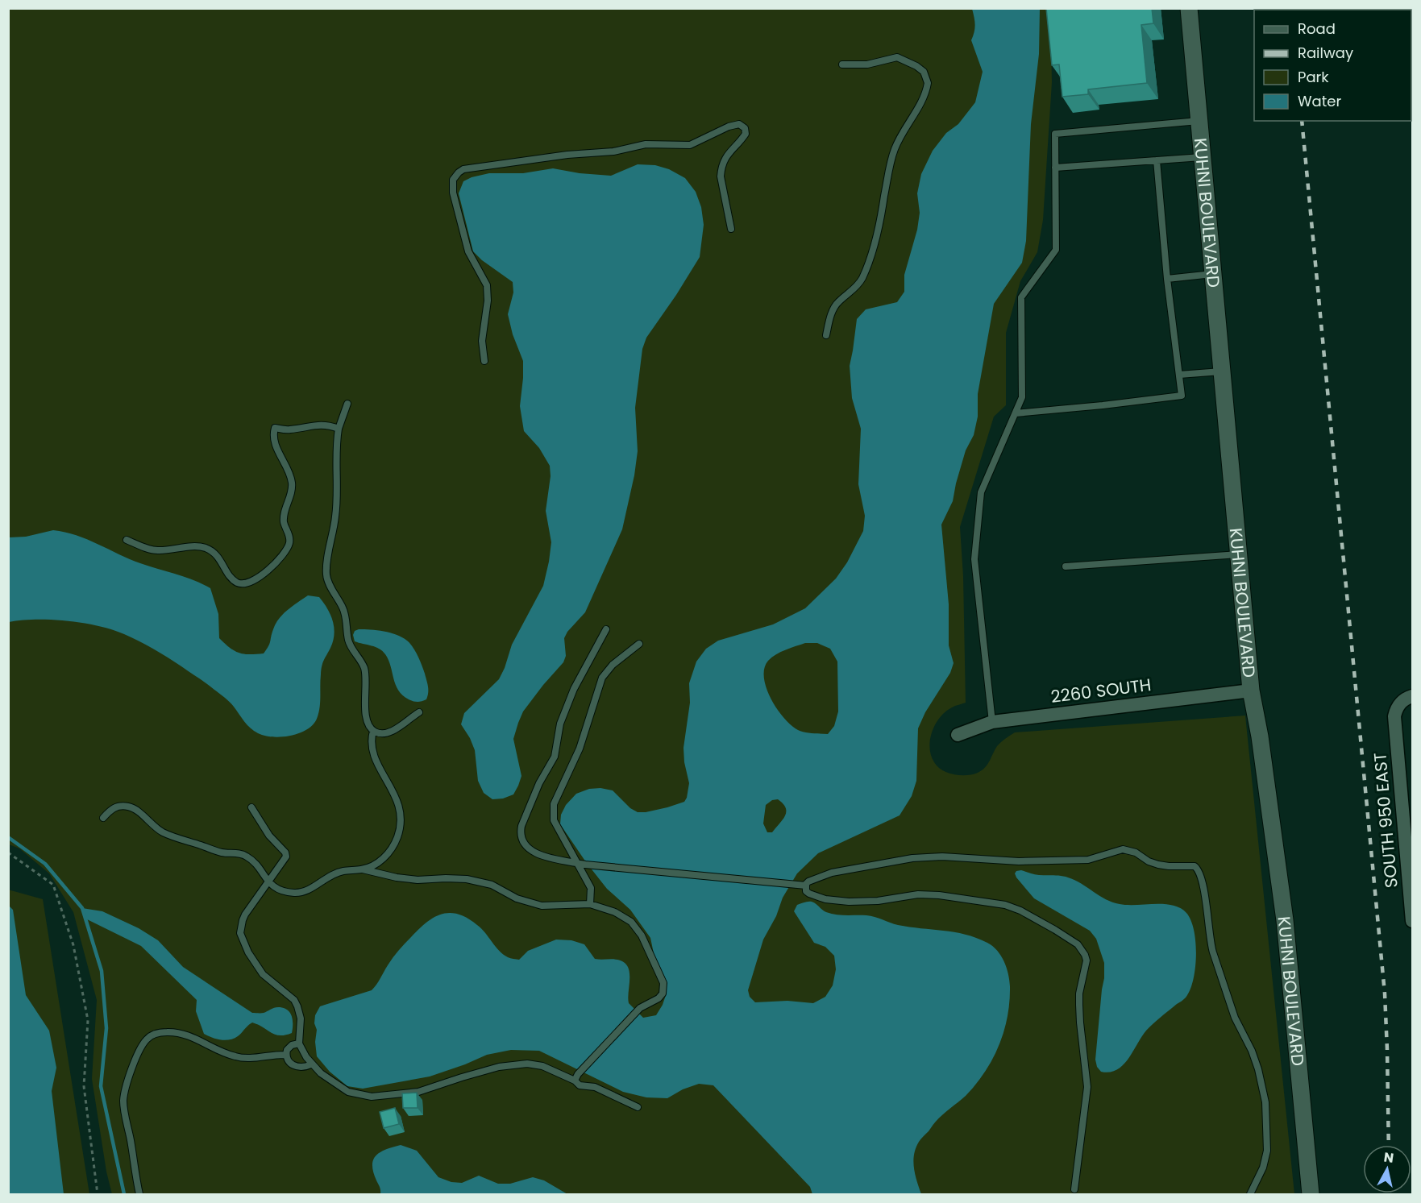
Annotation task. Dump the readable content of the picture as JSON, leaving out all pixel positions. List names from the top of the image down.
{
  "streets": {
    "street": ["KUHNI BOULEVARD", "2260 SOUTH", "SOUTH 950 EAST"]
  },
  "crossings": [
    ["KUHNI BOULEVARD", "2260 SOUTH"]
  ],
  "legend": [
    "Road",
    "Railway",
    "Park",
    "Water"
  ],
  "north": "top"
}
